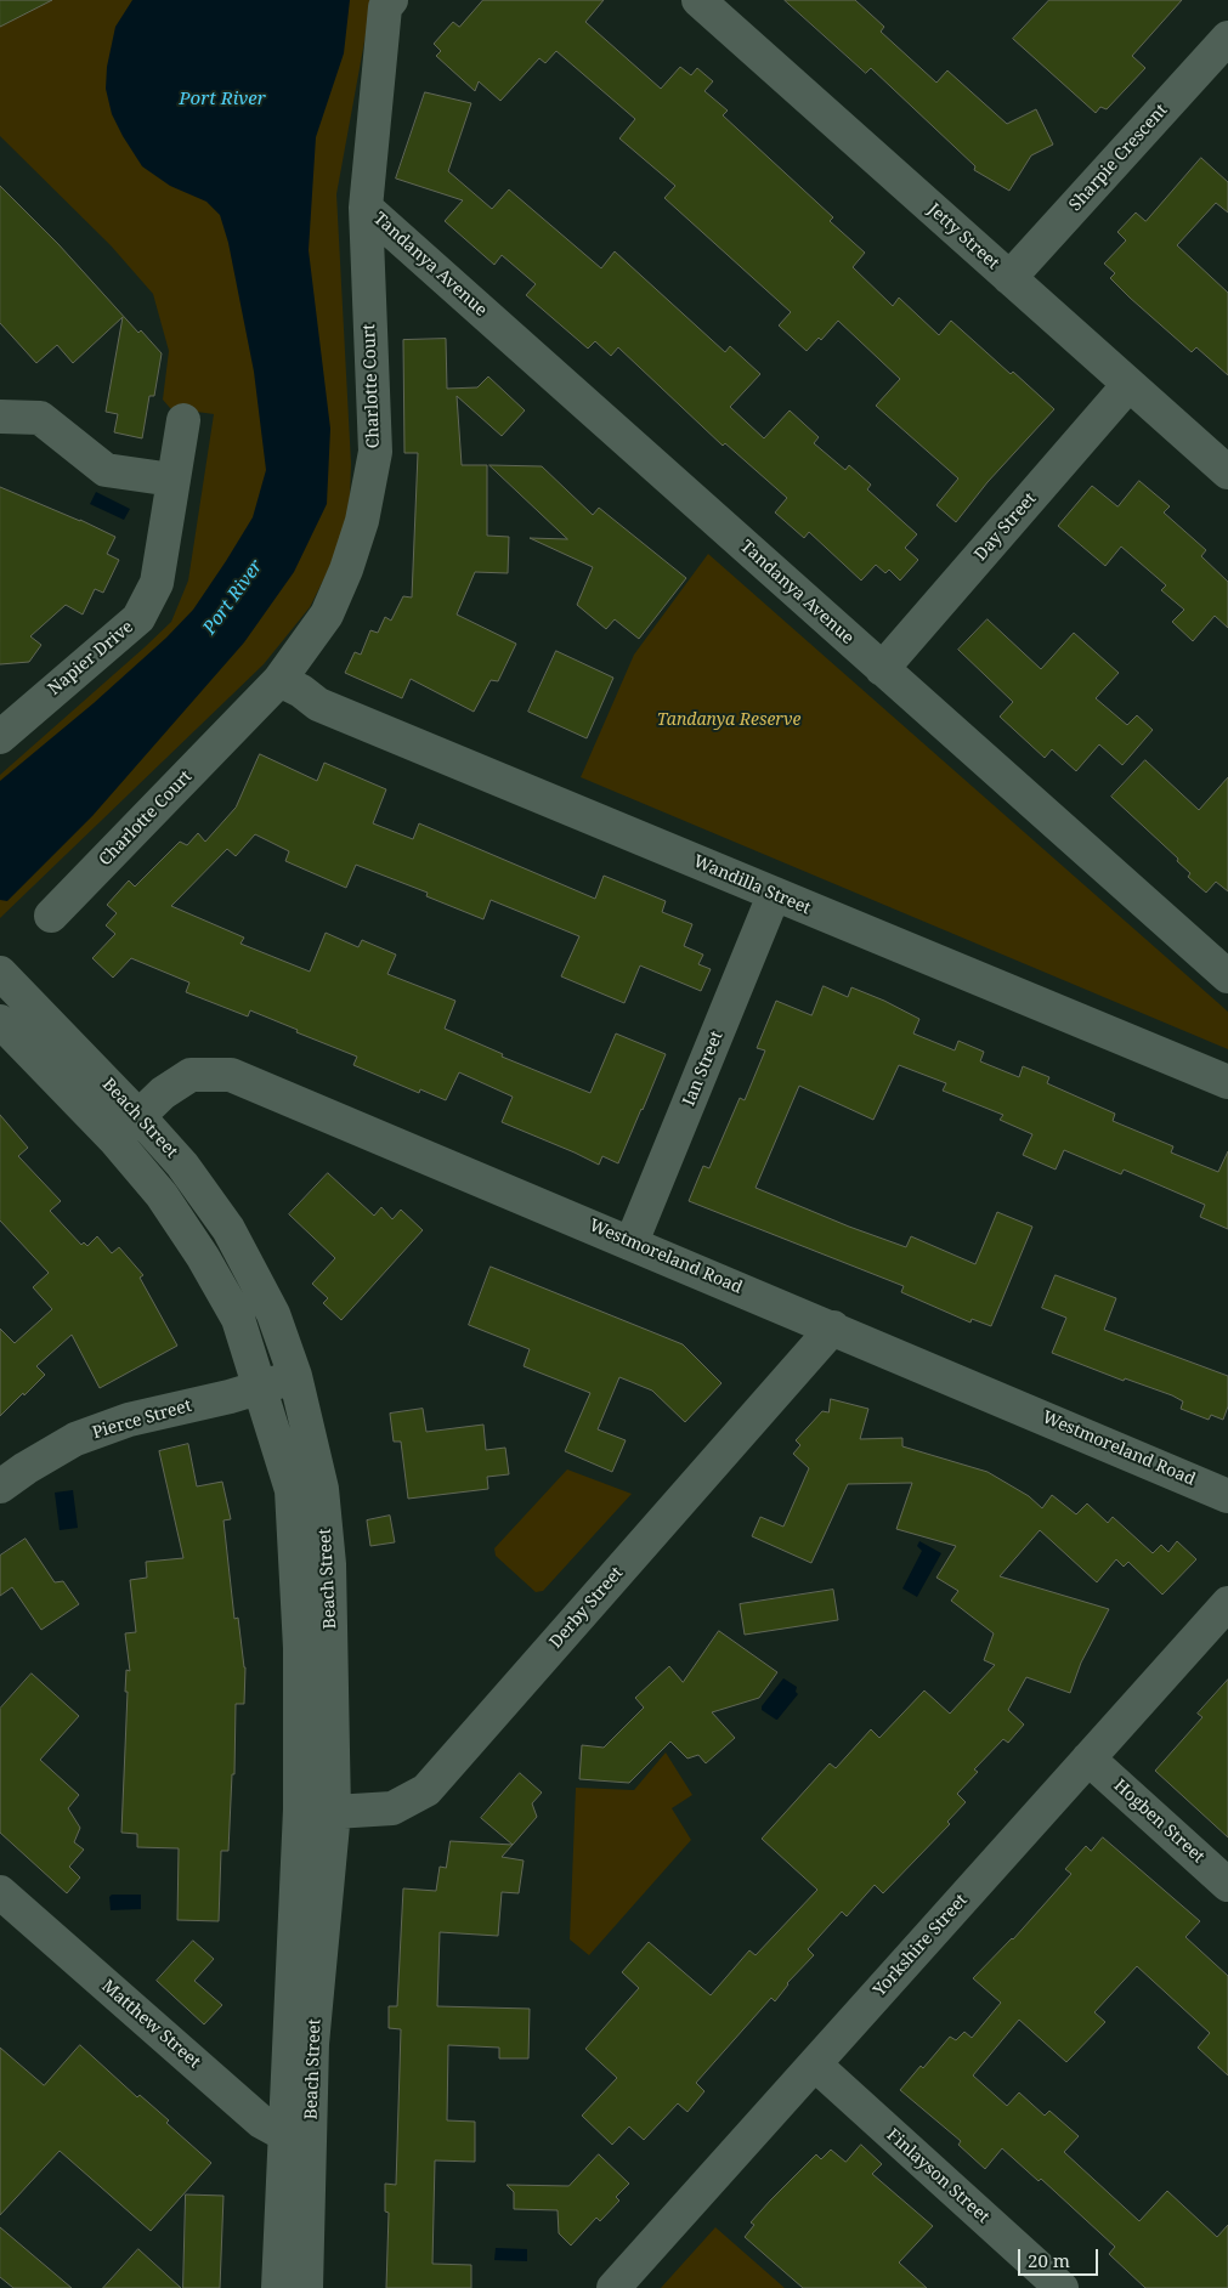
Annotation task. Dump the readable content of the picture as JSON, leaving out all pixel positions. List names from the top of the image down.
{
  "streets": {
    "street": [
      "Sharpie Crescent",
      "Jetty Street",
      "Tandanya Avenue",
      "Charlotte Court",
      "Day Street",
      "Napier Drive",
      "Wandilla Street",
      "Ian Street",
      "Beach Street",
      "Westmoreland Road",
      "Pierce Street",
      "Derby Street",
      "Hogben Street",
      "Yorkshire Street",
      "Matthew Street",
      "Finlayson Street"
    ]
  },
  "crossings": [
    ["Sharpie Crescent", "Jetty Street"],
    ["Jetty Street", "Day Street"],
    ["Tandanya Avenue", "Charlotte Court"],
    ["Tandanya Avenue", "Day Street"],
    ["Charlotte Court", "Wandilla Street"],
    ["Wandilla Street", "Ian Street"],
    ["Ian Street", "Westmoreland Road"],
    ["Beach Street", "Westmoreland Road"],
    ["Beach Street", "Pierce Street"],
    ["Beach Street", "Derby Street"],
    ["Beach Street", "Matthew Street"],
    ["Westmoreland Road", "Derby Street"],
    ["Hogben Street", "Yorkshire Street"],
    ["Yorkshire Street", "Finlayson Street"]
  ],
  "water": ["Port River"],
  "parks": ["Tandanya Reserve"],
  "scale_bar": "20 m"
}
